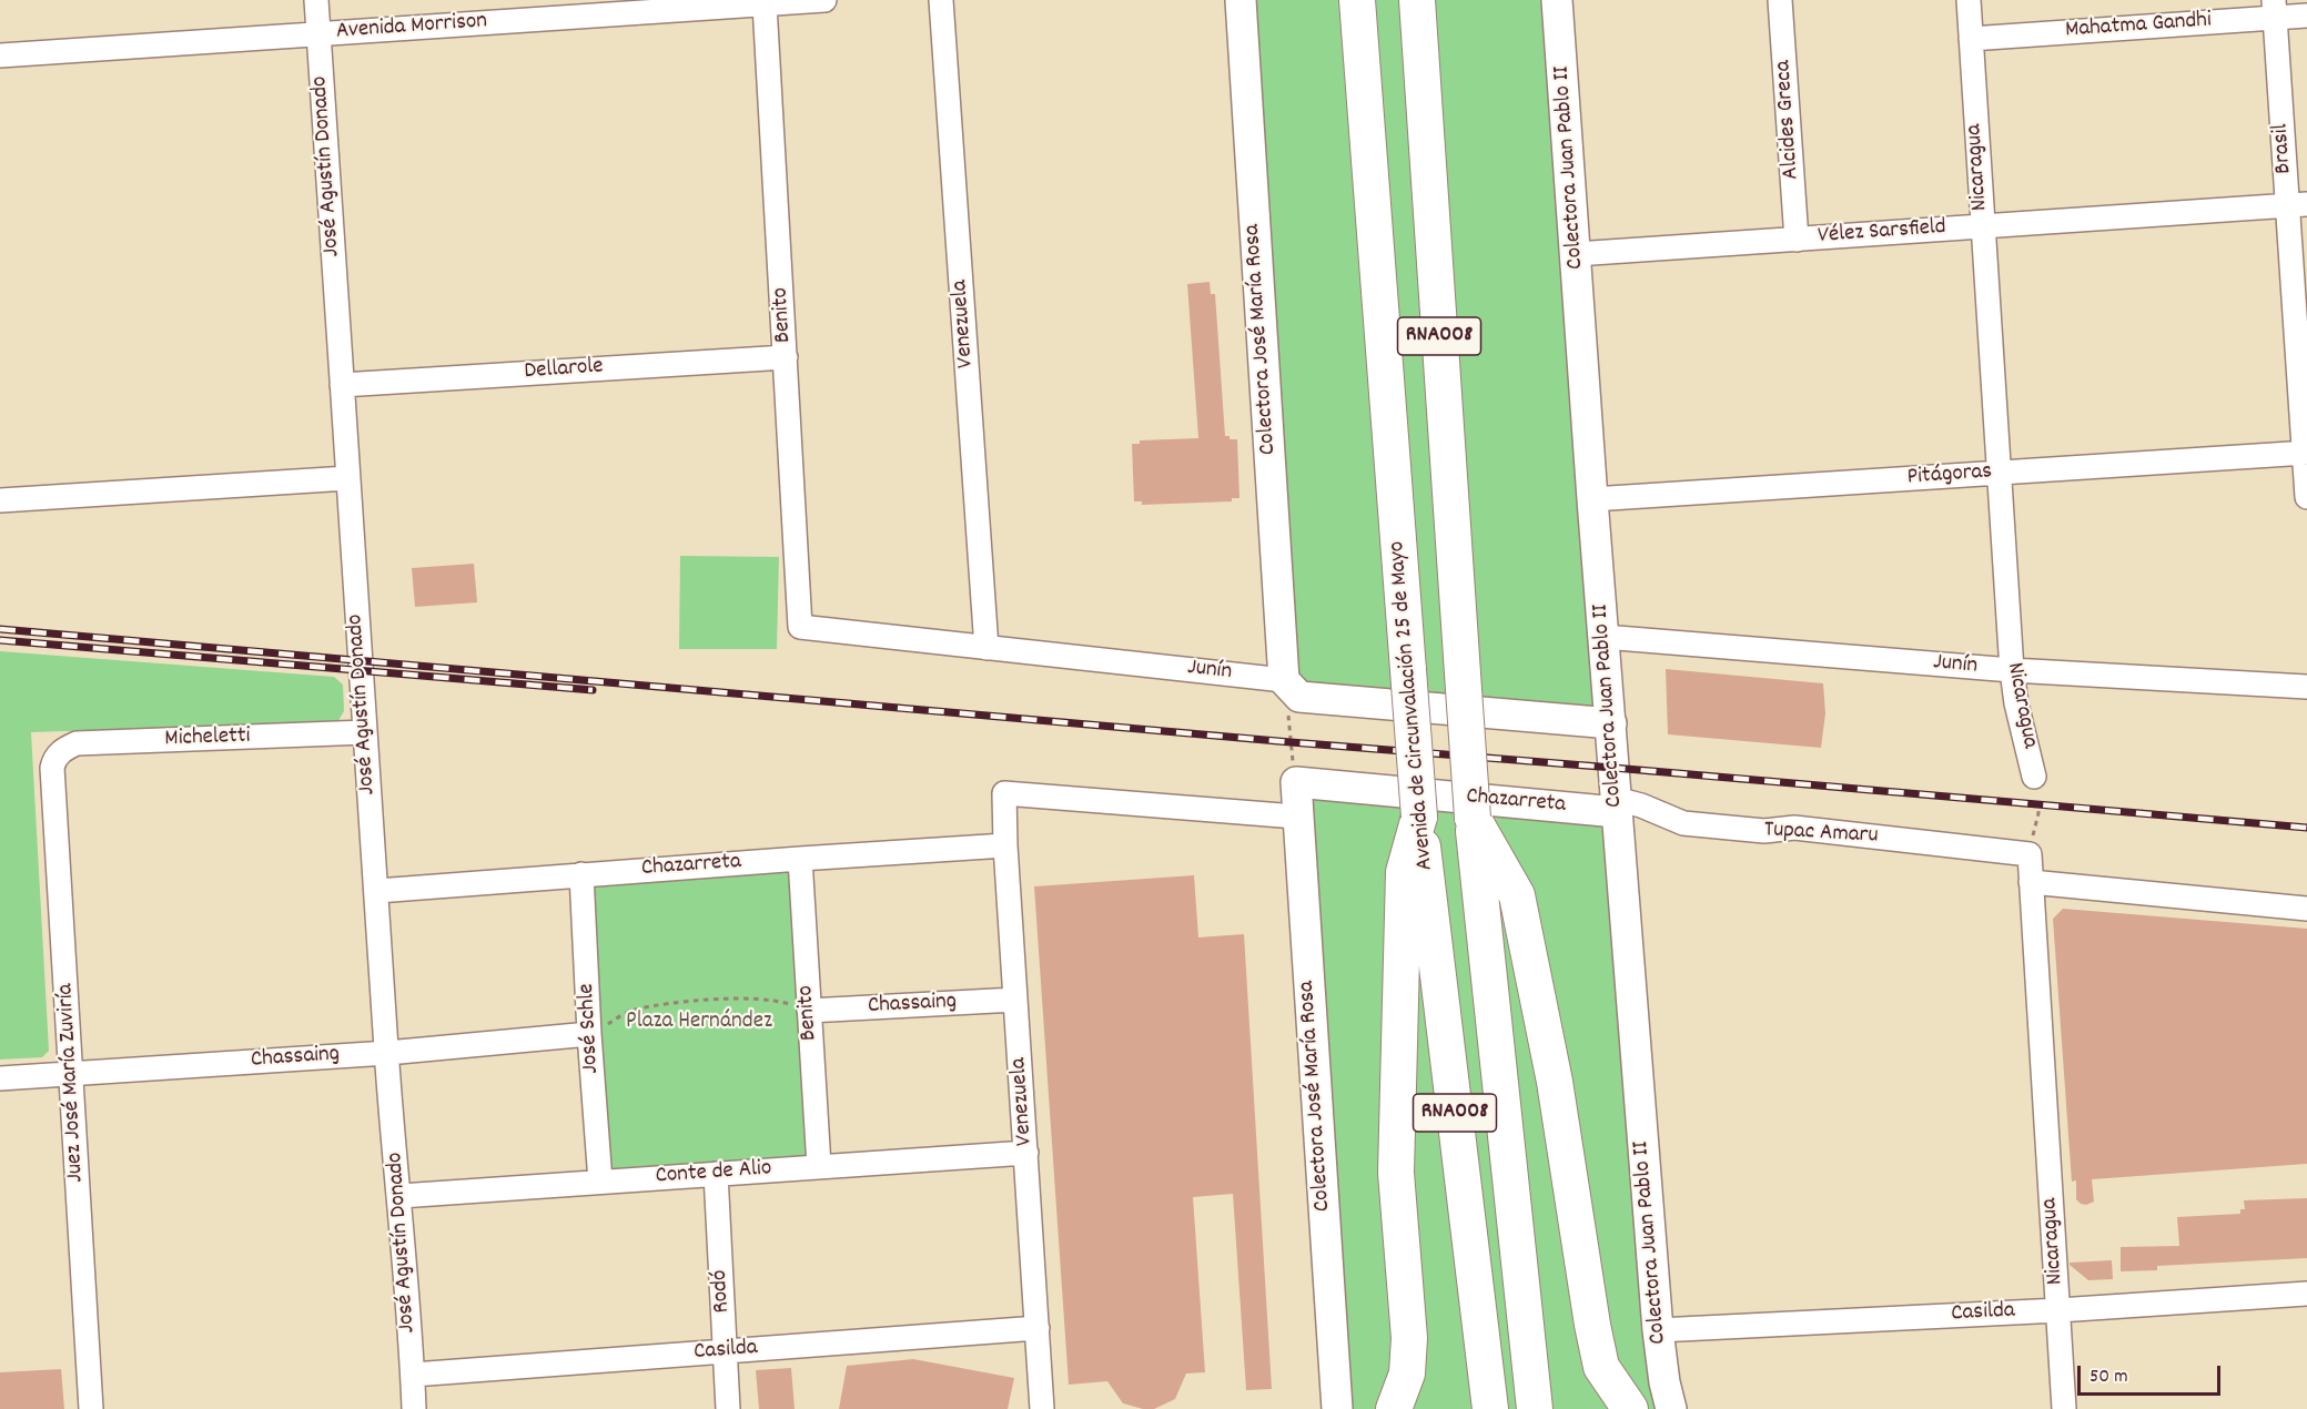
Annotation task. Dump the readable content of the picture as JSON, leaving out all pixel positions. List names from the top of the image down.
{
  "streets": {
    "highway": ["RNA008", "Avenida de Circunvalación 25 de Mayo"],
    "main road": [
      "Colectora Juan Pablo II",
      "Colectora José María Rosa",
      "Junín",
      "Chazarreta"
    ],
    "street": [
      "Mahatma Gandhi",
      "Avenida Morrison",
      "Alcides Greca",
      "Brasil",
      "José Agustín Donado",
      "Nicaragua",
      "Vélez Sarsfield",
      "Benito",
      "Venezuela",
      "Dellarole",
      "Pitágoras",
      "Micheletti",
      "Tupac Amaru",
      "Chassaing",
      "José Schle",
      "Juez José María Zuviría",
      "Conte de Alio",
      "Rodó",
      "Casilda"
    ]
  },
  "crossings": [
    ["Mahatma Gandhi", "Brasil"],
    ["Mahatma Gandhi", "Nicaragua"],
    ["Avenida Morrison", "José Agustín Donado"],
    ["Avenida Morrison", "Benito"],
    ["Alcides Greca", "Vélez Sarsfield"],
    ["Brasil", "Vélez Sarsfield"],
    ["Brasil", "Pitágoras"],
    ["José Agustín Donado", "Dellarole"],
    ["José Agustín Donado", "Micheletti"],
    ["José Agustín Donado", "Chazarreta"],
    ["José Agustín Donado", "Chassaing"],
    ["José Agustín Donado", "Conte de Alio"],
    ["José Agustín Donado", "Casilda"],
    ["Colectora Juan Pablo II", "Vélez Sarsfield"],
    ["Colectora Juan Pablo II", "Pitágoras"],
    ["Colectora Juan Pablo II", "Junín"],
    ["Colectora Juan Pablo II", "Chazarreta"],
    ["Colectora Juan Pablo II", "Tupac Amaru"],
    ["Colectora Juan Pablo II", "Casilda"],
    ["Nicaragua", "Vélez Sarsfield"],
    ["Nicaragua", "Pitágoras"],
    ["Nicaragua", "Junín"],
    ["Nicaragua", "Tupac Amaru"],
    ["Nicaragua", "Casilda"],
    ["Benito", "Dellarole"],
    ["Benito", "Junín"],
    ["Benito", "Chazarreta"],
    ["Benito", "Chassaing"],
    ["Benito", "Conte de Alio"],
    ["Venezuela", "Colectora José María Rosa"],
    ["Venezuela", "Junín"],
    ["Venezuela", "Chazarreta"],
    ["Venezuela", "Chassaing"],
    ["Venezuela", "Conte de Alio"],
    ["Venezuela", "Casilda"],
    ["Colectora José María Rosa", "Junín"],
    ["Colectora José María Rosa", "Chazarreta"],
    ["Micheletti", "Juez José María Zuviría"],
    ["Chazarreta", "Tupac Amaru"],
    ["Chazarreta", "José Schle"],
    ["Chassaing", "José Schle"],
    ["Chassaing", "Juez José María Zuviría"],
    ["José Schle", "Conte de Alio"],
    ["Conte de Alio", "Rodó"],
    ["Rodó", "Casilda"]
  ],
  "parks": ["Plaza Hernández"],
  "scale_bar": "50 m"
}
